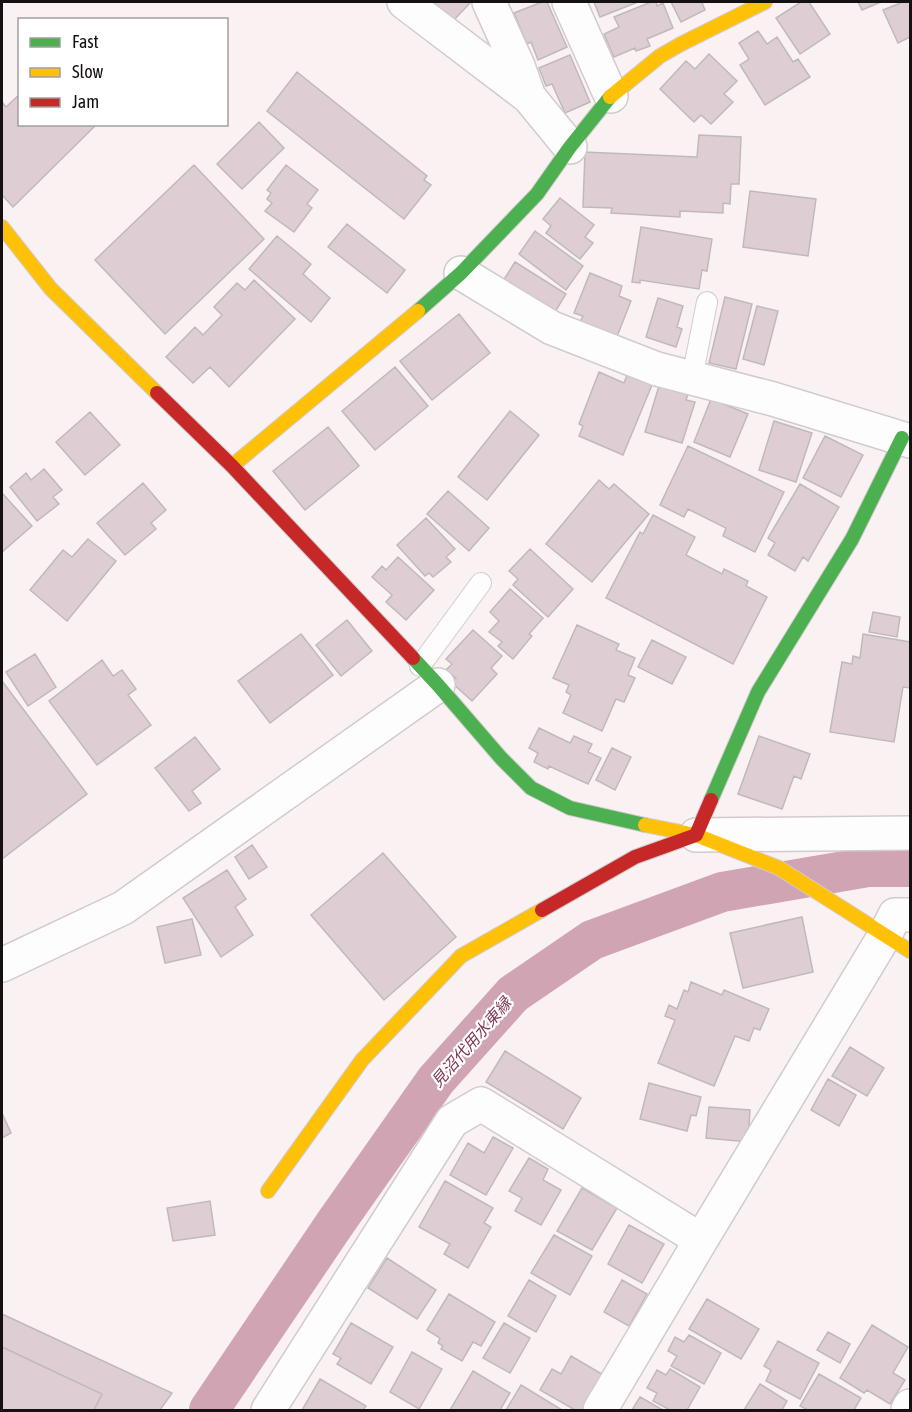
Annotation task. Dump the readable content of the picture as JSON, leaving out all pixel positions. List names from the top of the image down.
{
  "water": ["見沼代用水東縁"],
  "legend": ["Fast", "Slow", "Jam"]
}
